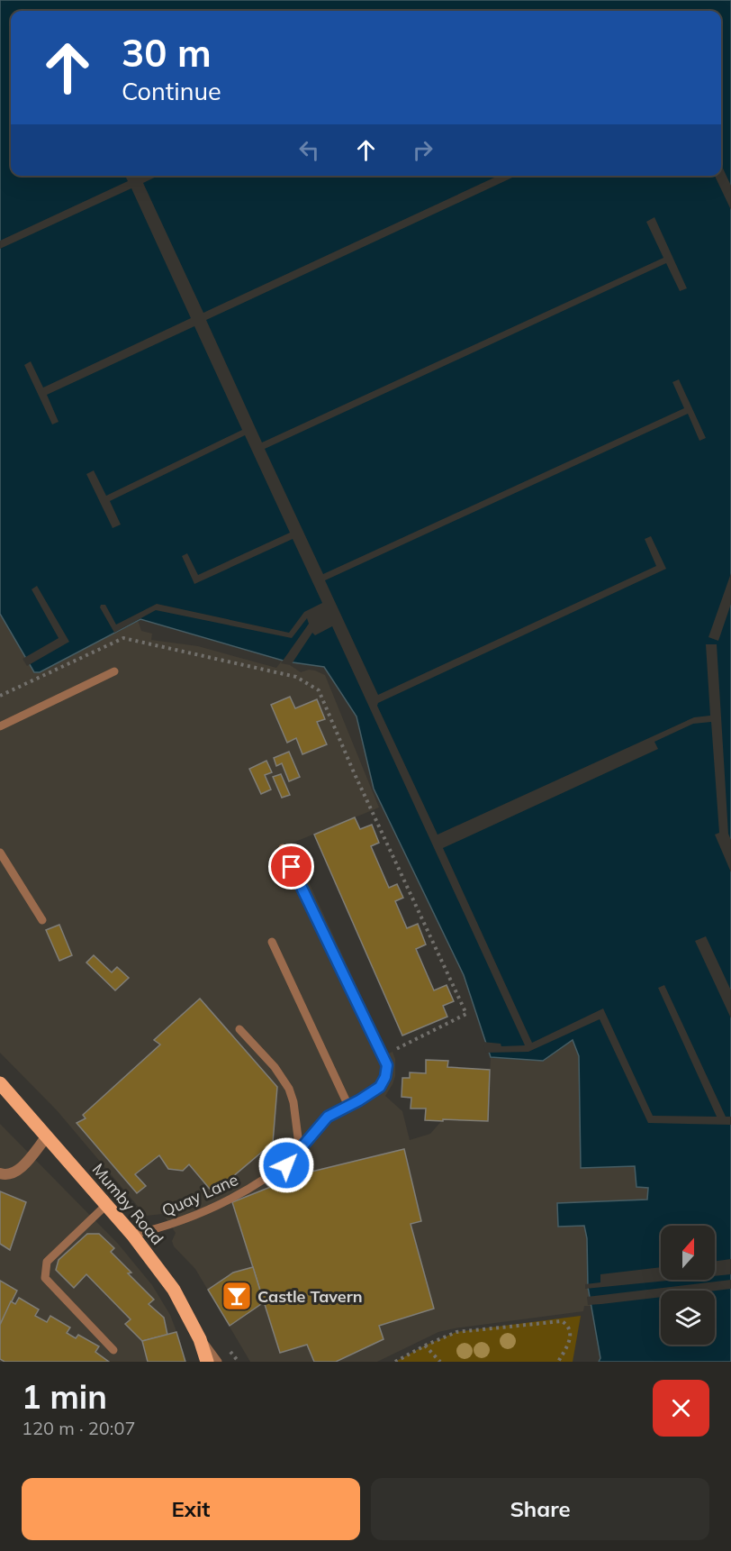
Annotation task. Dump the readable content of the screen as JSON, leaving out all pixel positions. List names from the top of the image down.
{
  "streets": {
    "main road": ["Mumby Road"],
    "lane": ["Quay Lane"]
  },
  "crossings": [
    ["Quay Lane", "Mumby Road"]
  ],
  "places": {
    "bar": ["Castle Tavern"]
  },
  "north": "top",
  "page": {
    "turn": ["30 m", "Continue"],
    "heading": ["1 min", "120 m · 20:07"],
    "buttons": ["Exit", "Share"]
  }
}
